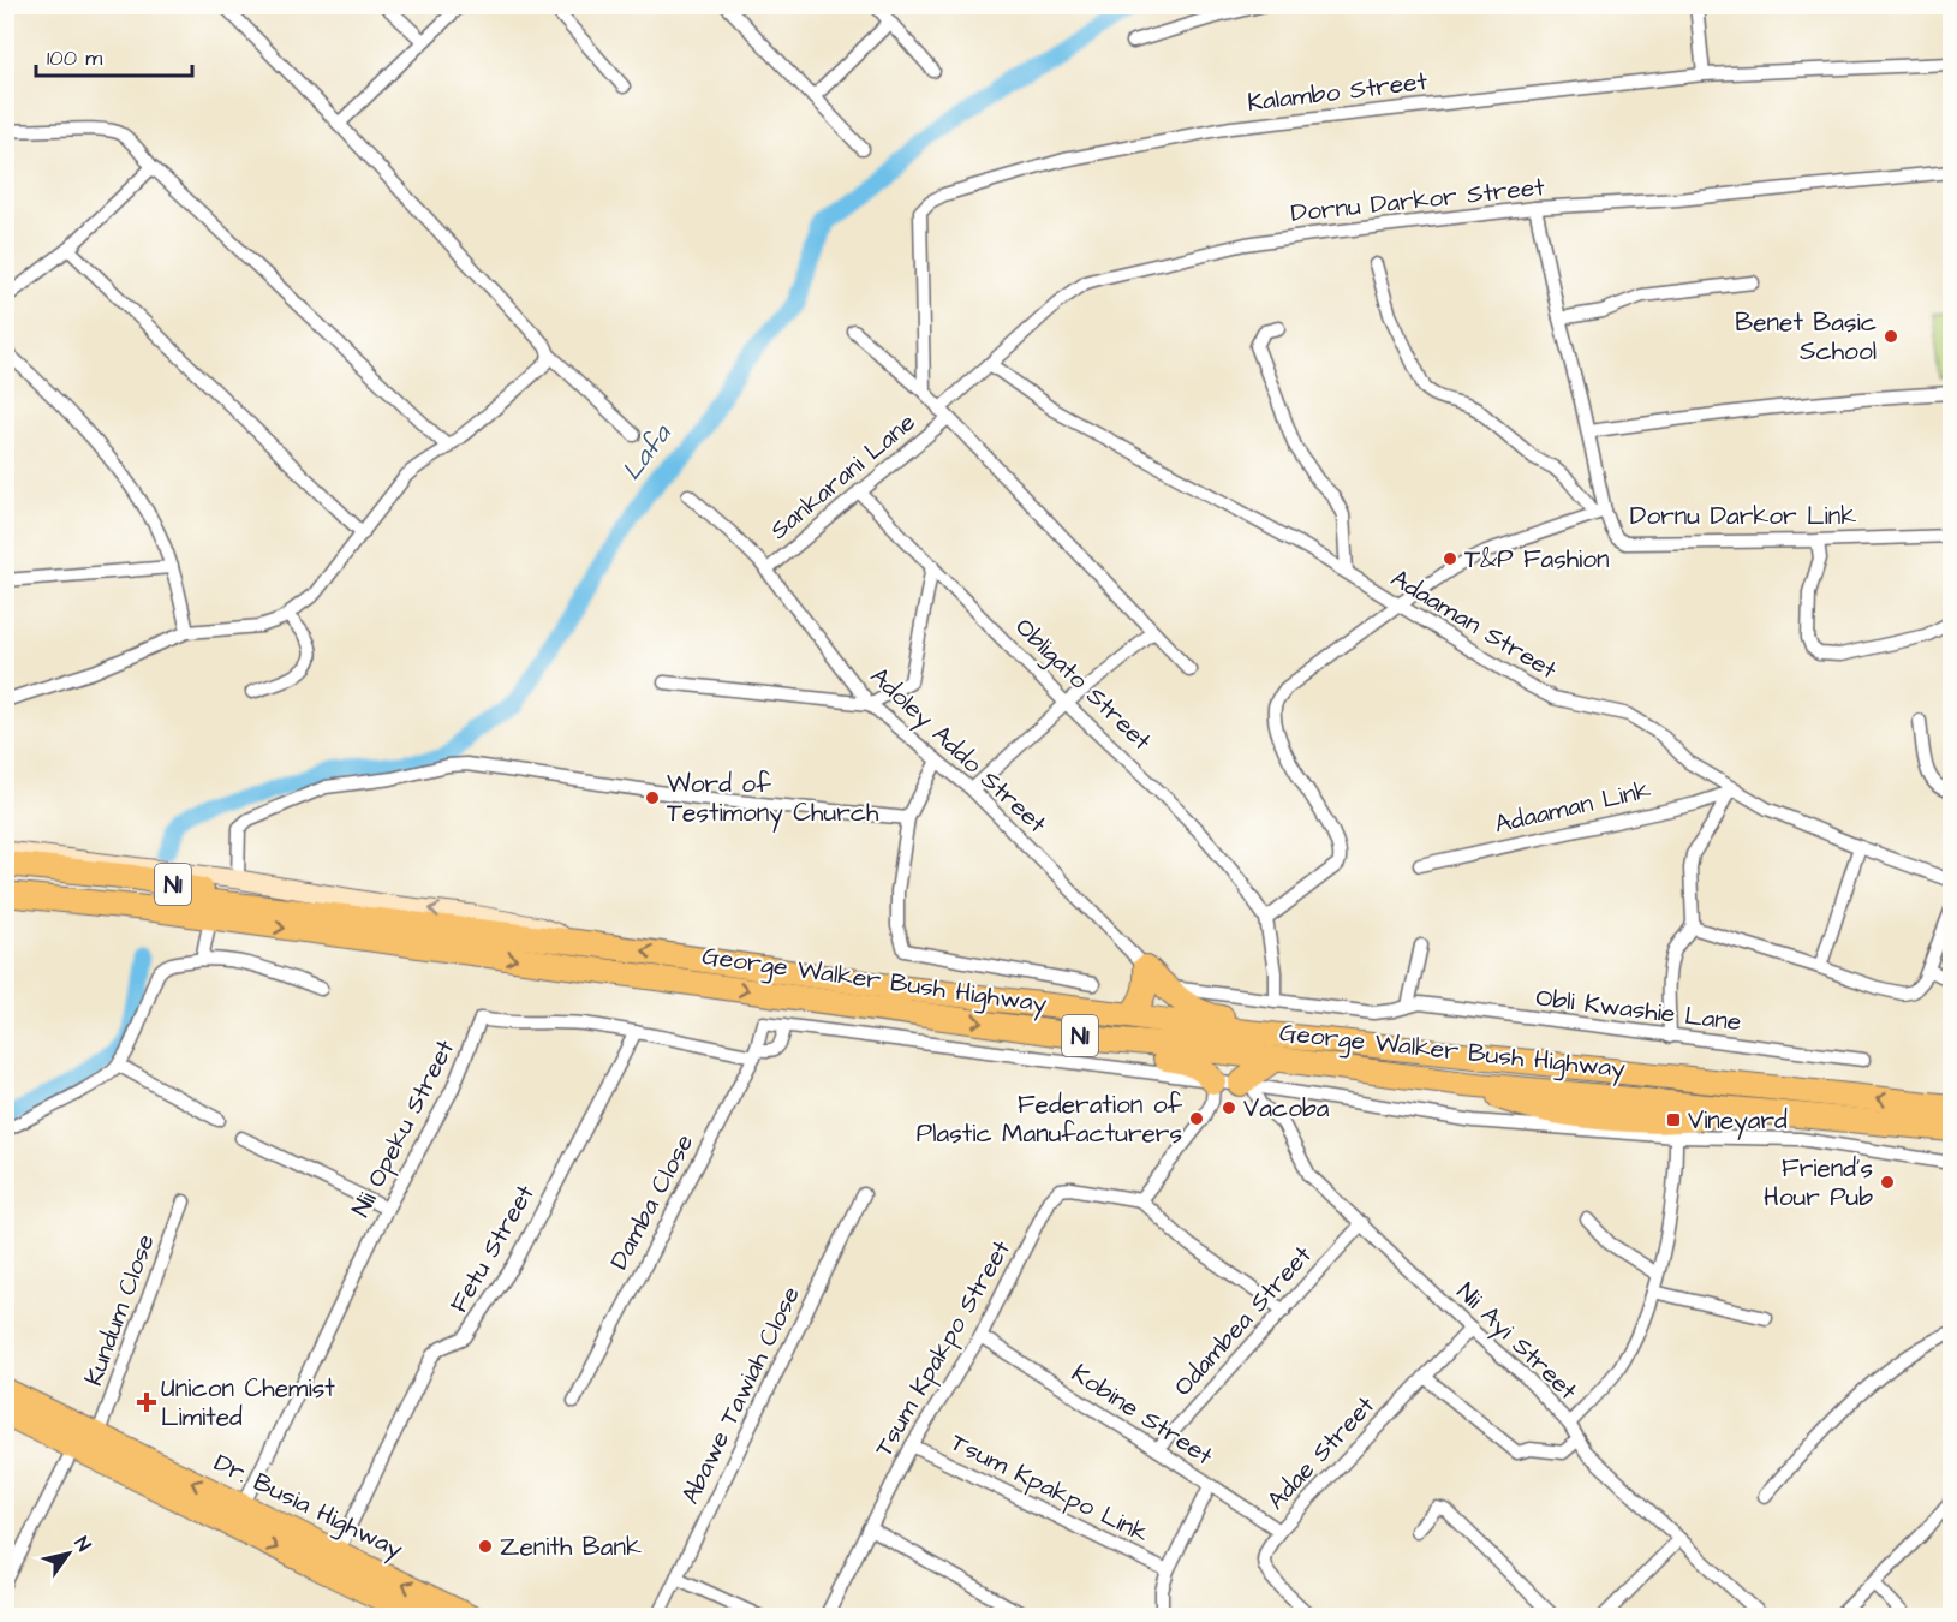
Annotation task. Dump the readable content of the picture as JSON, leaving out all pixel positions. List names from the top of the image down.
{
  "streets": {
    "highway": ["N1", "George Walker Bush Highway", "Dr. Busia Highway"],
    "street": [
      "Kalambo Street",
      "Dornu Darkor Street",
      "Sankarani Lane",
      "Dornu Darkor Link",
      "Adaaman Street",
      "Obligato Street",
      "Adoley Addo Street",
      "Adaaman Link",
      "Obli Kwashie Lane",
      "Nii Opeku Street",
      "Damba Close",
      "Fetu Street",
      "Kundum Close",
      "Odambea Street",
      "Nii Ayi Street",
      "Tsum Kpakpo Street",
      "Abawe Tawiah Close",
      "Kobine Street",
      "Adae Street",
      "Tsum Kpakpo Link"
    ]
  },
  "crossings": [
    ["Dornu Darkor Street", "Sankarani Lane"],
    ["Dornu Darkor Street", "Dornu Darkor Link"],
    ["Dornu Darkor Street", "Adaaman Street"],
    ["Sankarani Lane", "Obligato Street"],
    ["Sankarani Lane", "Adoley Addo Street"],
    ["Adaaman Street", "Adaaman Link"],
    ["N1", "George Walker Bush Highway"],
    ["Nii Opeku Street", "Damba Close"],
    ["Nii Opeku Street", "Fetu Street"],
    ["Nii Opeku Street", "Dr. Busia Highway"],
    ["Fetu Street", "Dr. Busia Highway"],
    ["Kundum Close", "Dr. Busia Highway"],
    ["Odambea Street", "Nii Ayi Street"],
    ["Odambea Street", "Kobine Street"],
    ["Nii Ayi Street", "Adae Street"],
    ["Tsum Kpakpo Street", "Kobine Street"],
    ["Tsum Kpakpo Street", "Tsum Kpakpo Link"],
    ["Kobine Street", "Adae Street"]
  ],
  "water": ["Lafa"],
  "places": {
    "other": [
      "Benet Basic School",
      "T&P Fashion",
      "Word of Testimony Church",
      "Vacoba",
      "Federation of Plastic Manufacturers",
      "Friend's Hour Pub",
      "Zenith Bank"
    ],
    "transit": ["Vineyard"],
    "health": ["Unicon Chemist Limited"]
  },
  "scale_bar": "100 m",
  "north": "top right"
}
